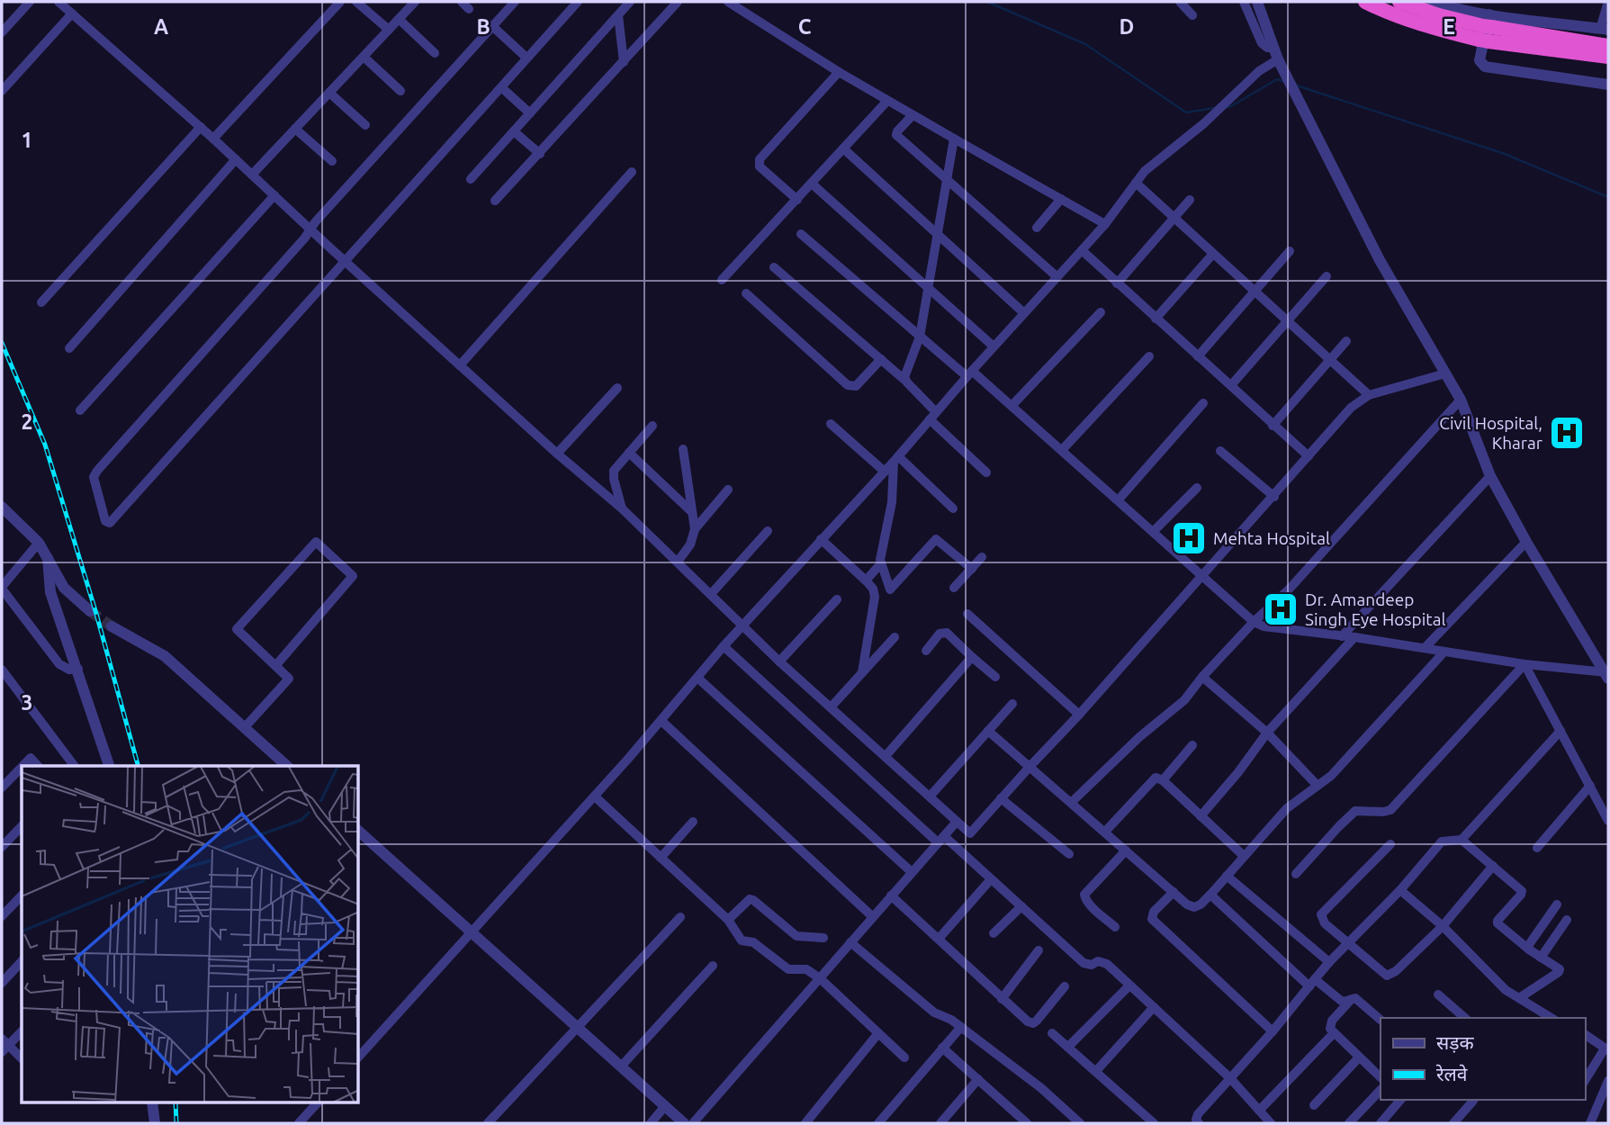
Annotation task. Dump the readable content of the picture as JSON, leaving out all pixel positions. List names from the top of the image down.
{
  "places": {
    "hospital": ["Civil Hospital, Kharar", "Mehta Hospital", "Dr. Amandeep Singh Eye Hospital"]
  },
  "legend": ["सड़क", "रेलवे"],
  "grid": {
    "columns": [
      "A",
      "B",
      "C",
      "D",
      "E"
    ],
    "rows": ["1", "2", "3"]
  }
}
